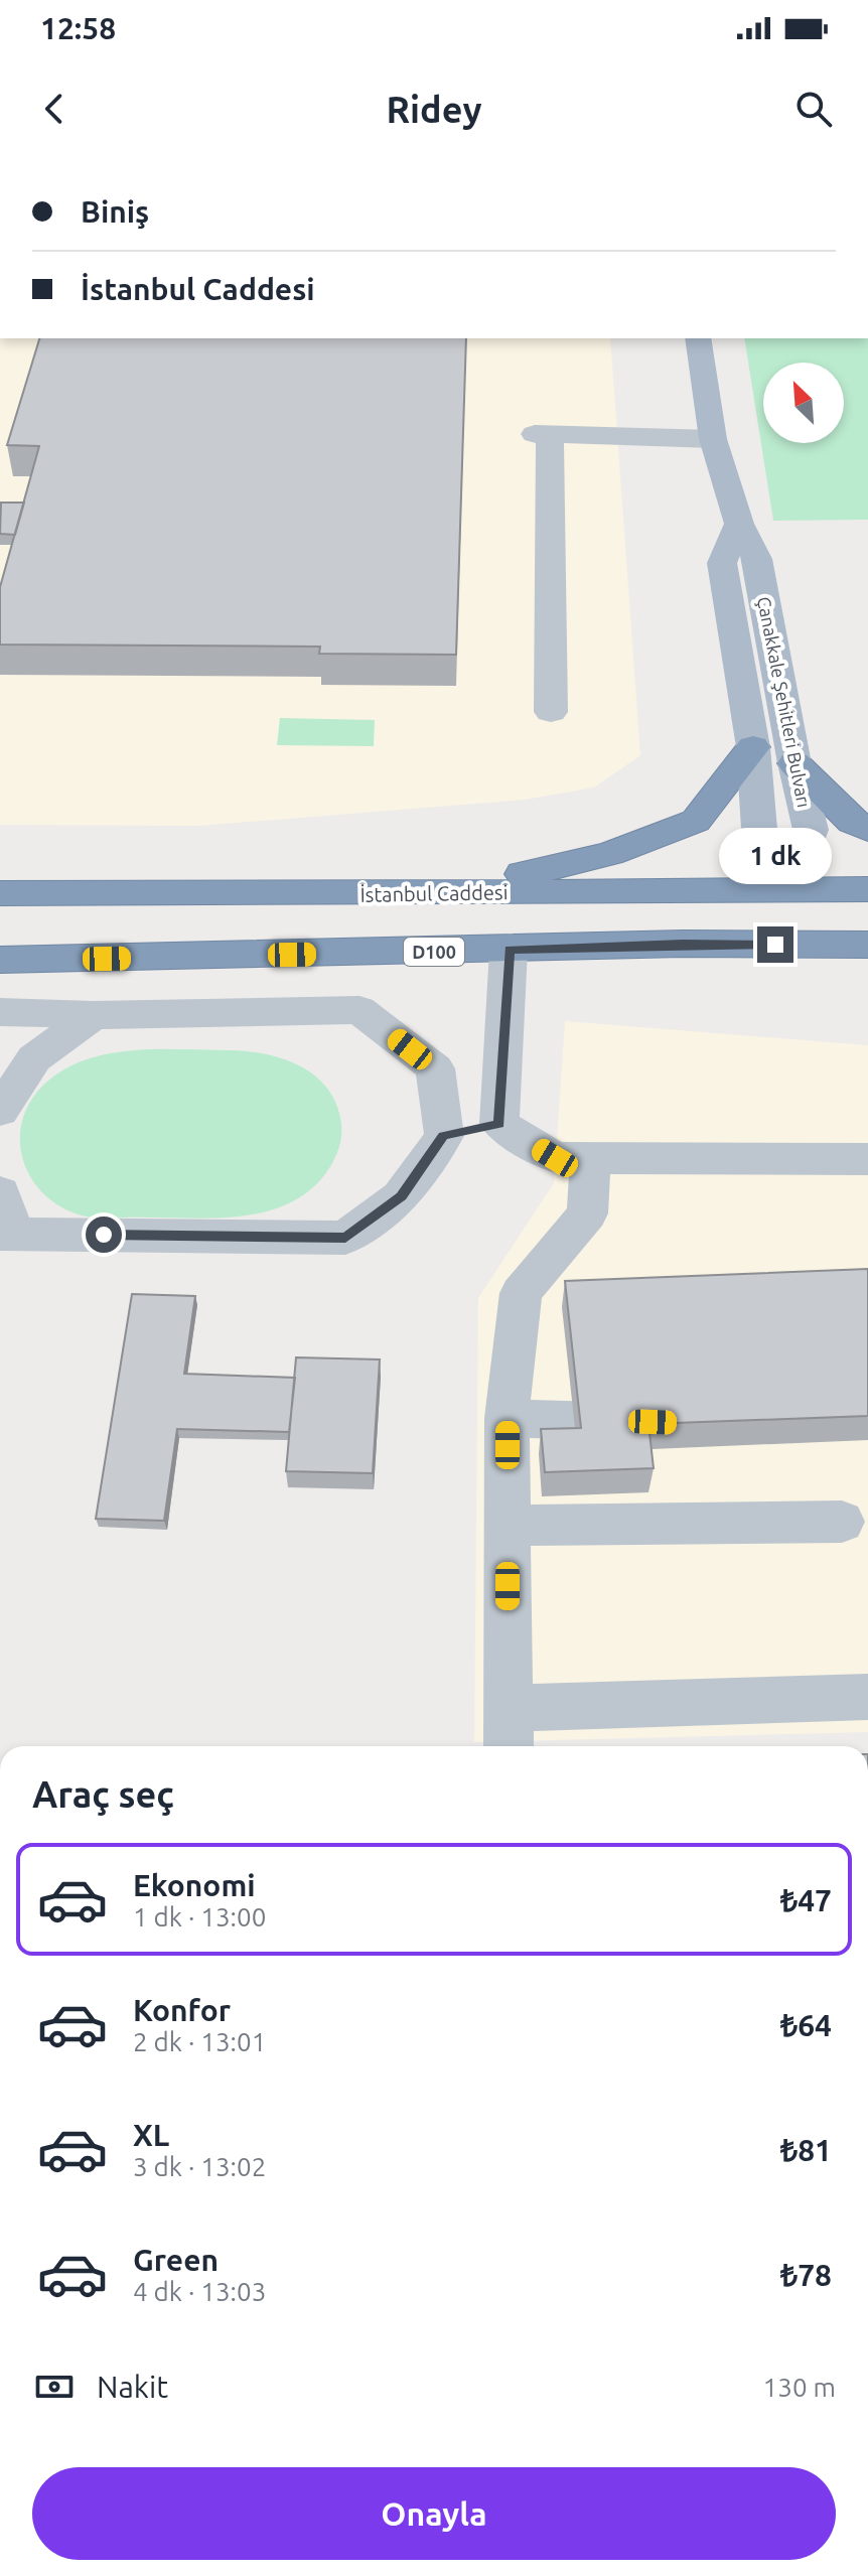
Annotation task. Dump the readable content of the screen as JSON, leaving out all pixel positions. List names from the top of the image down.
{
  "streets": {
    "highway": ["İstanbul Caddesi", "D100"],
    "main road": ["Çanakkale Şehitleri Bulvarı"]
  },
  "crossings": [
    ["Çanakkale Şehitleri Bulvarı", "İstanbul Caddesi"]
  ],
  "north": "top left",
  "page": {
    "status": "12:58",
    "header": "Ridey",
    "banner": ["Biniş", "İstanbul Caddesi"],
    "bubble": "1 dk",
    "heading": "Araç seç",
    "list": [
      {
        "name": "Ekonomi",
        "note": "1 dk · 13:00",
        "value": "₺47"
      },
      {
        "name": "Konfor",
        "note": "2 dk · 13:01",
        "value": "₺64"
      },
      {
        "name": "XL",
        "note": "3 dk · 13:02",
        "value": "₺81"
      },
      {
        "name": "Green",
        "note": "4 dk · 13:03",
        "value": "₺78"
      }
    ],
    "pay": ["Nakit", "130 m"],
    "buttons": "Onayla"
  }
}
